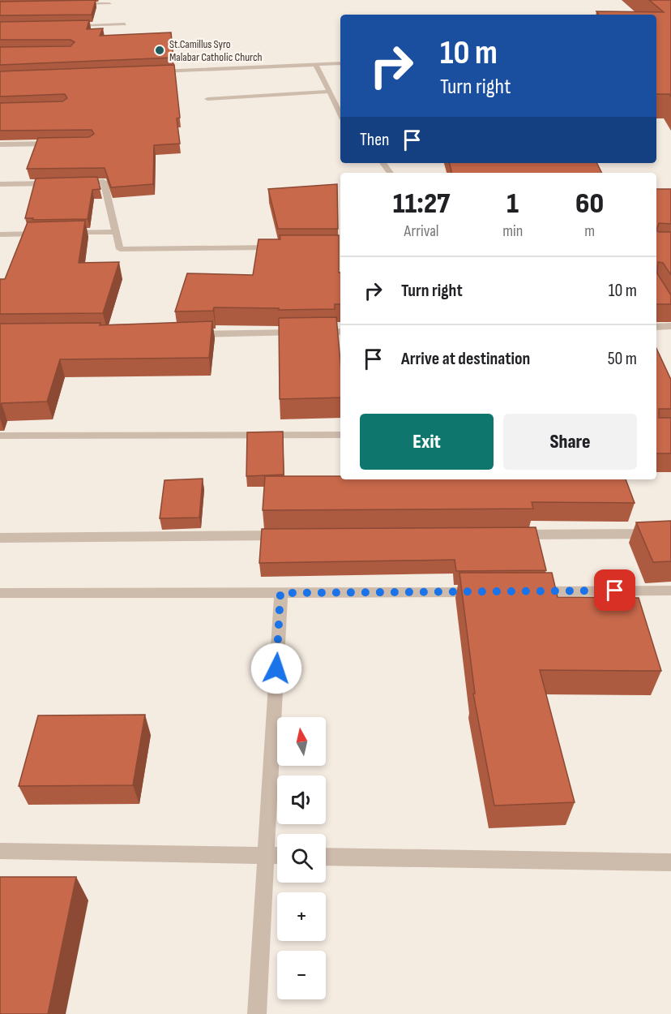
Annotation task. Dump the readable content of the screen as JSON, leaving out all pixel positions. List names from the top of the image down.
{
  "places": ["St.Camillus Syro Malabar Catholic Church"],
  "north": "top",
  "page": {
    "turn": ["10 m", "Turn right"],
    "then": "Then",
    "eta": [
      "11:27",
      "Arrival",
      "1",
      "min",
      "60",
      "m"
    ],
    "list": [
      {
        "name": "Turn right",
        "value": "10 m"
      },
      {
        "name": "Arrive at destination",
        "value": "50 m"
      }
    ],
    "buttons": ["Exit", "Share"],
    "map_buttons": ["+", "−"]
  }
}
